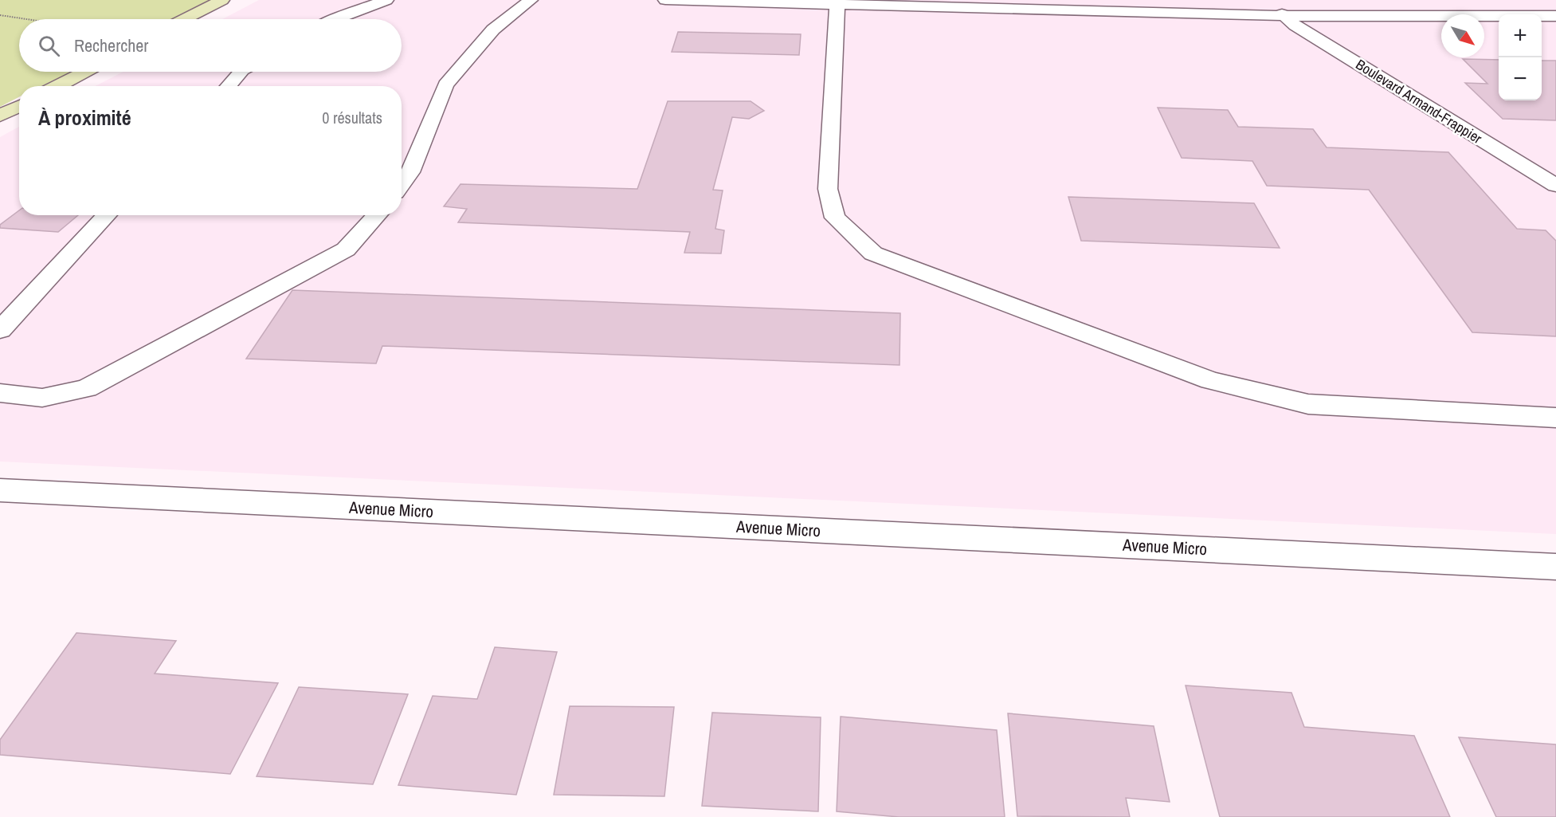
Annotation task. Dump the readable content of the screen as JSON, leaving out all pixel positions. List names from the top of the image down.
{
  "streets": {
    "street": ["Boulevard Armand-Frappier", "Avenue Micro"]
  },
  "north": "bottom right",
  "page": {
    "map_buttons": ["+", "−"],
    "search": "Rechercher",
    "heading": ["À proximité", "0 résultats"]
  }
}
